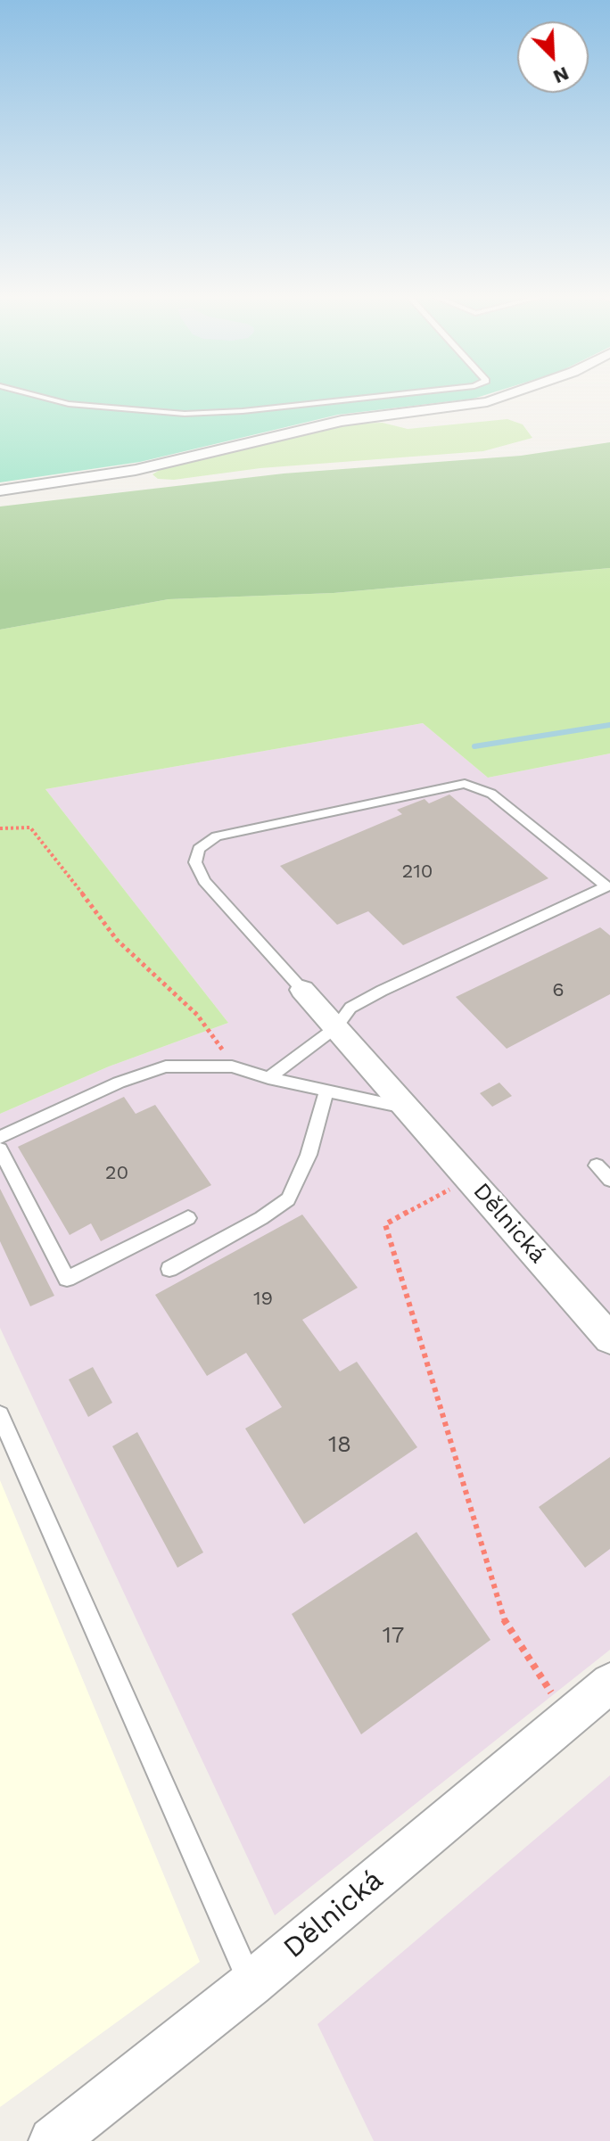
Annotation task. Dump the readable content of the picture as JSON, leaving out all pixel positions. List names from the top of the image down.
{
  "streets": {
    "street": ["Dělnická"]
  },
  "house_numbers": [
    "210",
    "6",
    "20",
    "19",
    "18",
    "17"
  ],
  "north": "bottom right"
}
